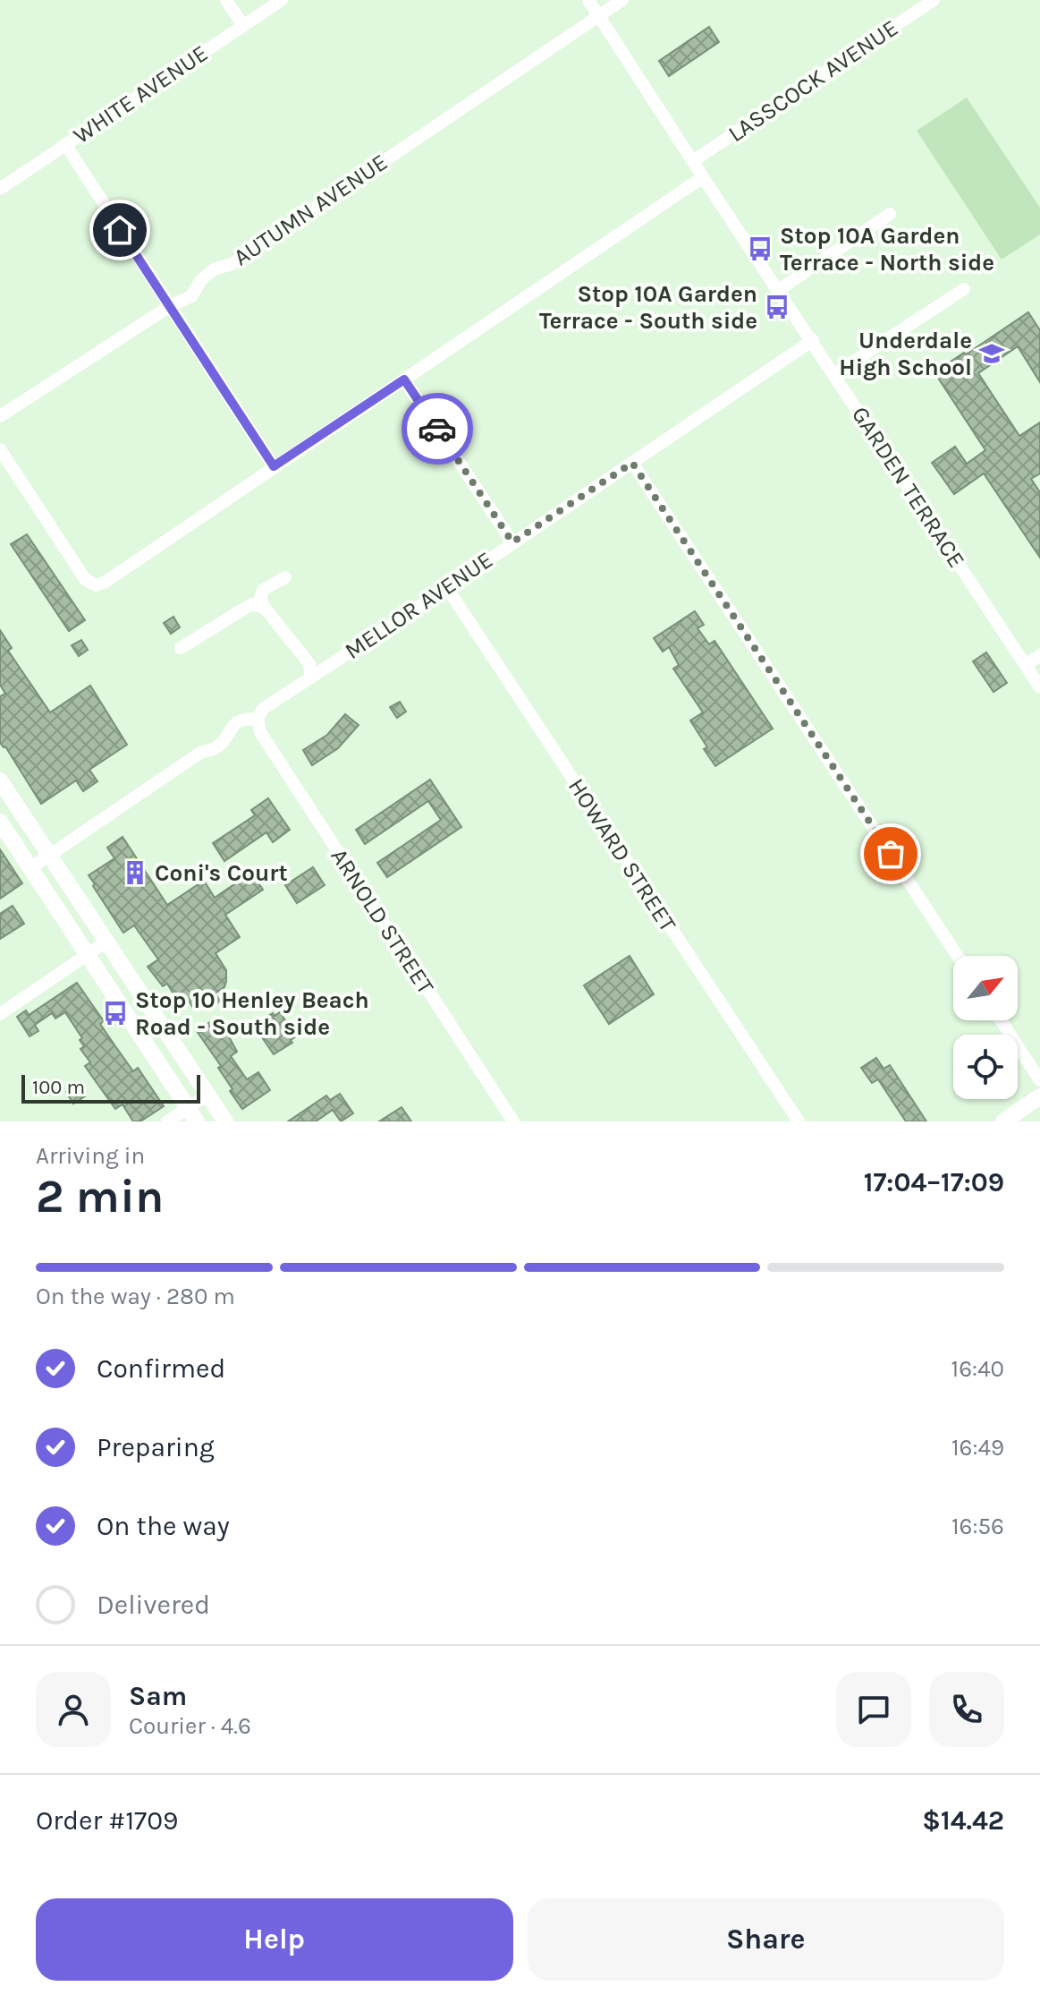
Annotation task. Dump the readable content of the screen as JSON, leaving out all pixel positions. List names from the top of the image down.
{
  "streets": {
    "street": [
      "LASSCOCK AVENUE",
      "WHITE AVENUE",
      "AUTUMN AVENUE",
      "GARDEN TERRACE",
      "MELLOR AVENUE",
      "HOWARD STREET",
      "ARNOLD STREET"
    ]
  },
  "crossings": [
    ["LASSCOCK AVENUE", "GARDEN TERRACE"],
    ["AUTUMN AVENUE", "GARDEN TERRACE"],
    ["GARDEN TERRACE", "MELLOR AVENUE"],
    ["MELLOR AVENUE", "HOWARD STREET"],
    ["MELLOR AVENUE", "ARNOLD STREET"]
  ],
  "places": {
    "bus stop": ["Stop 10A Garden Terrace - North side", "Stop 10A Garden Terrace - South side", "Stop 10 Henley Beach Road - South side"],
    "school or university": ["Underdale High School"],
    "building": ["Coni's Court"]
  },
  "scale_bar": "100 m",
  "north": "top right",
  "page": {
    "scale": "100 m",
    "heading": ["2 min", "Arriving in", "17:04–17:09"],
    "panel": [
      "Sam",
      "Courier · 4.6",
      "Order #1709",
      "$14.42"
    ],
    "bar": "On the way · 280 m",
    "list": [
      ["Confirmed", "16:40"],
      ["Preparing", "16:49"],
      ["On the way", "16:56"],
      "Delivered"
    ],
    "buttons": ["Help", "Share"]
  }
}
